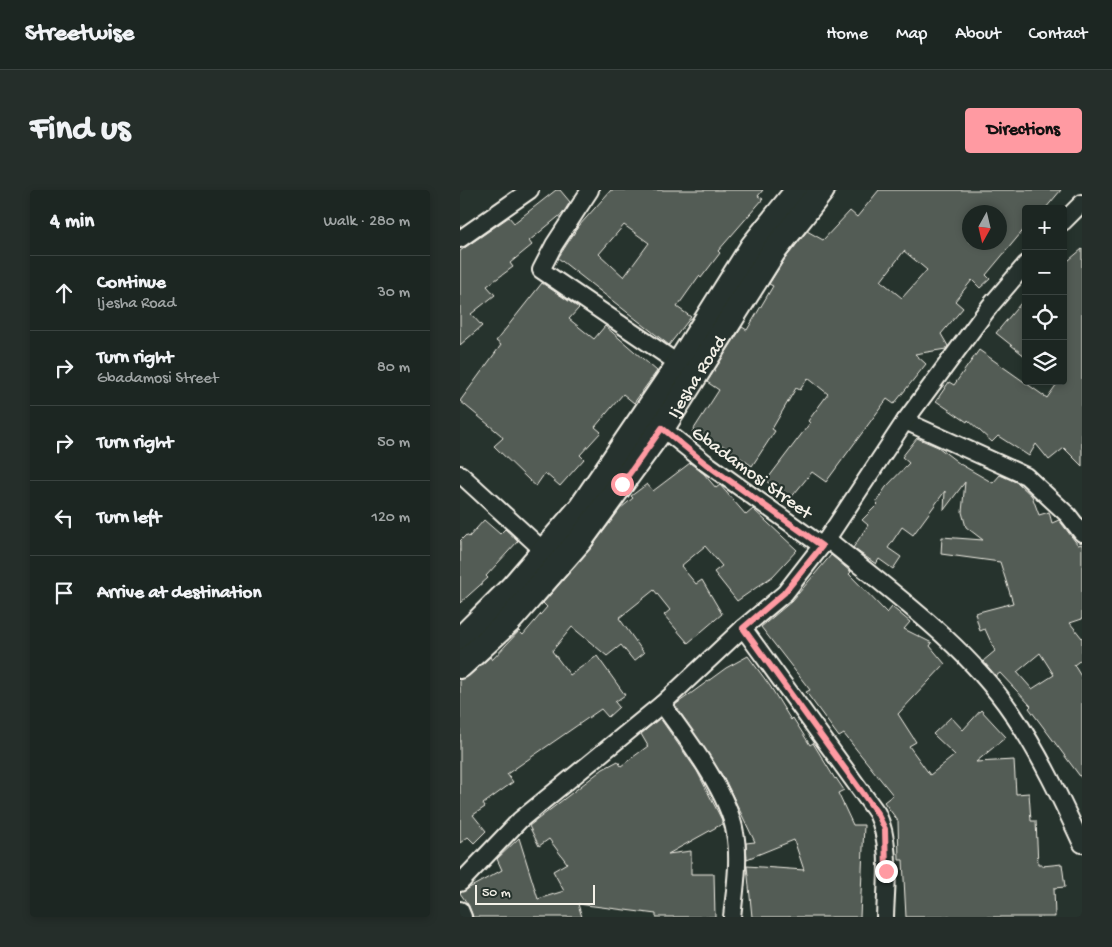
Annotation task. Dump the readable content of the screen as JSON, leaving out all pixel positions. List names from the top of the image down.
{
  "streets": {
    "main road": ["Ijesha Road"],
    "street": ["Gbadamosi Street"]
  },
  "crossings": [
    ["Ijesha Road", "Gbadamosi Street"]
  ],
  "scale_bar": "50 m",
  "north": "bottom",
  "page": {
    "header": "Streetwise",
    "nav": [
      "Home",
      "Map",
      "About",
      "Contact"
    ],
    "buttons": "Directions",
    "title": "Find us",
    "heading": ["4 min", "Walk · 280 m"],
    "map_buttons": ["+", "−"],
    "list": [
      ["Continue", "Ijesha Road", "30 m"],
      ["Turn right", "Gbadamosi Street", "80 m"],
      ["Turn right", "50 m"],
      ["Turn left", "120 m"],
      "Arrive at destination"
    ],
    "scale": "50 m"
  }
}
